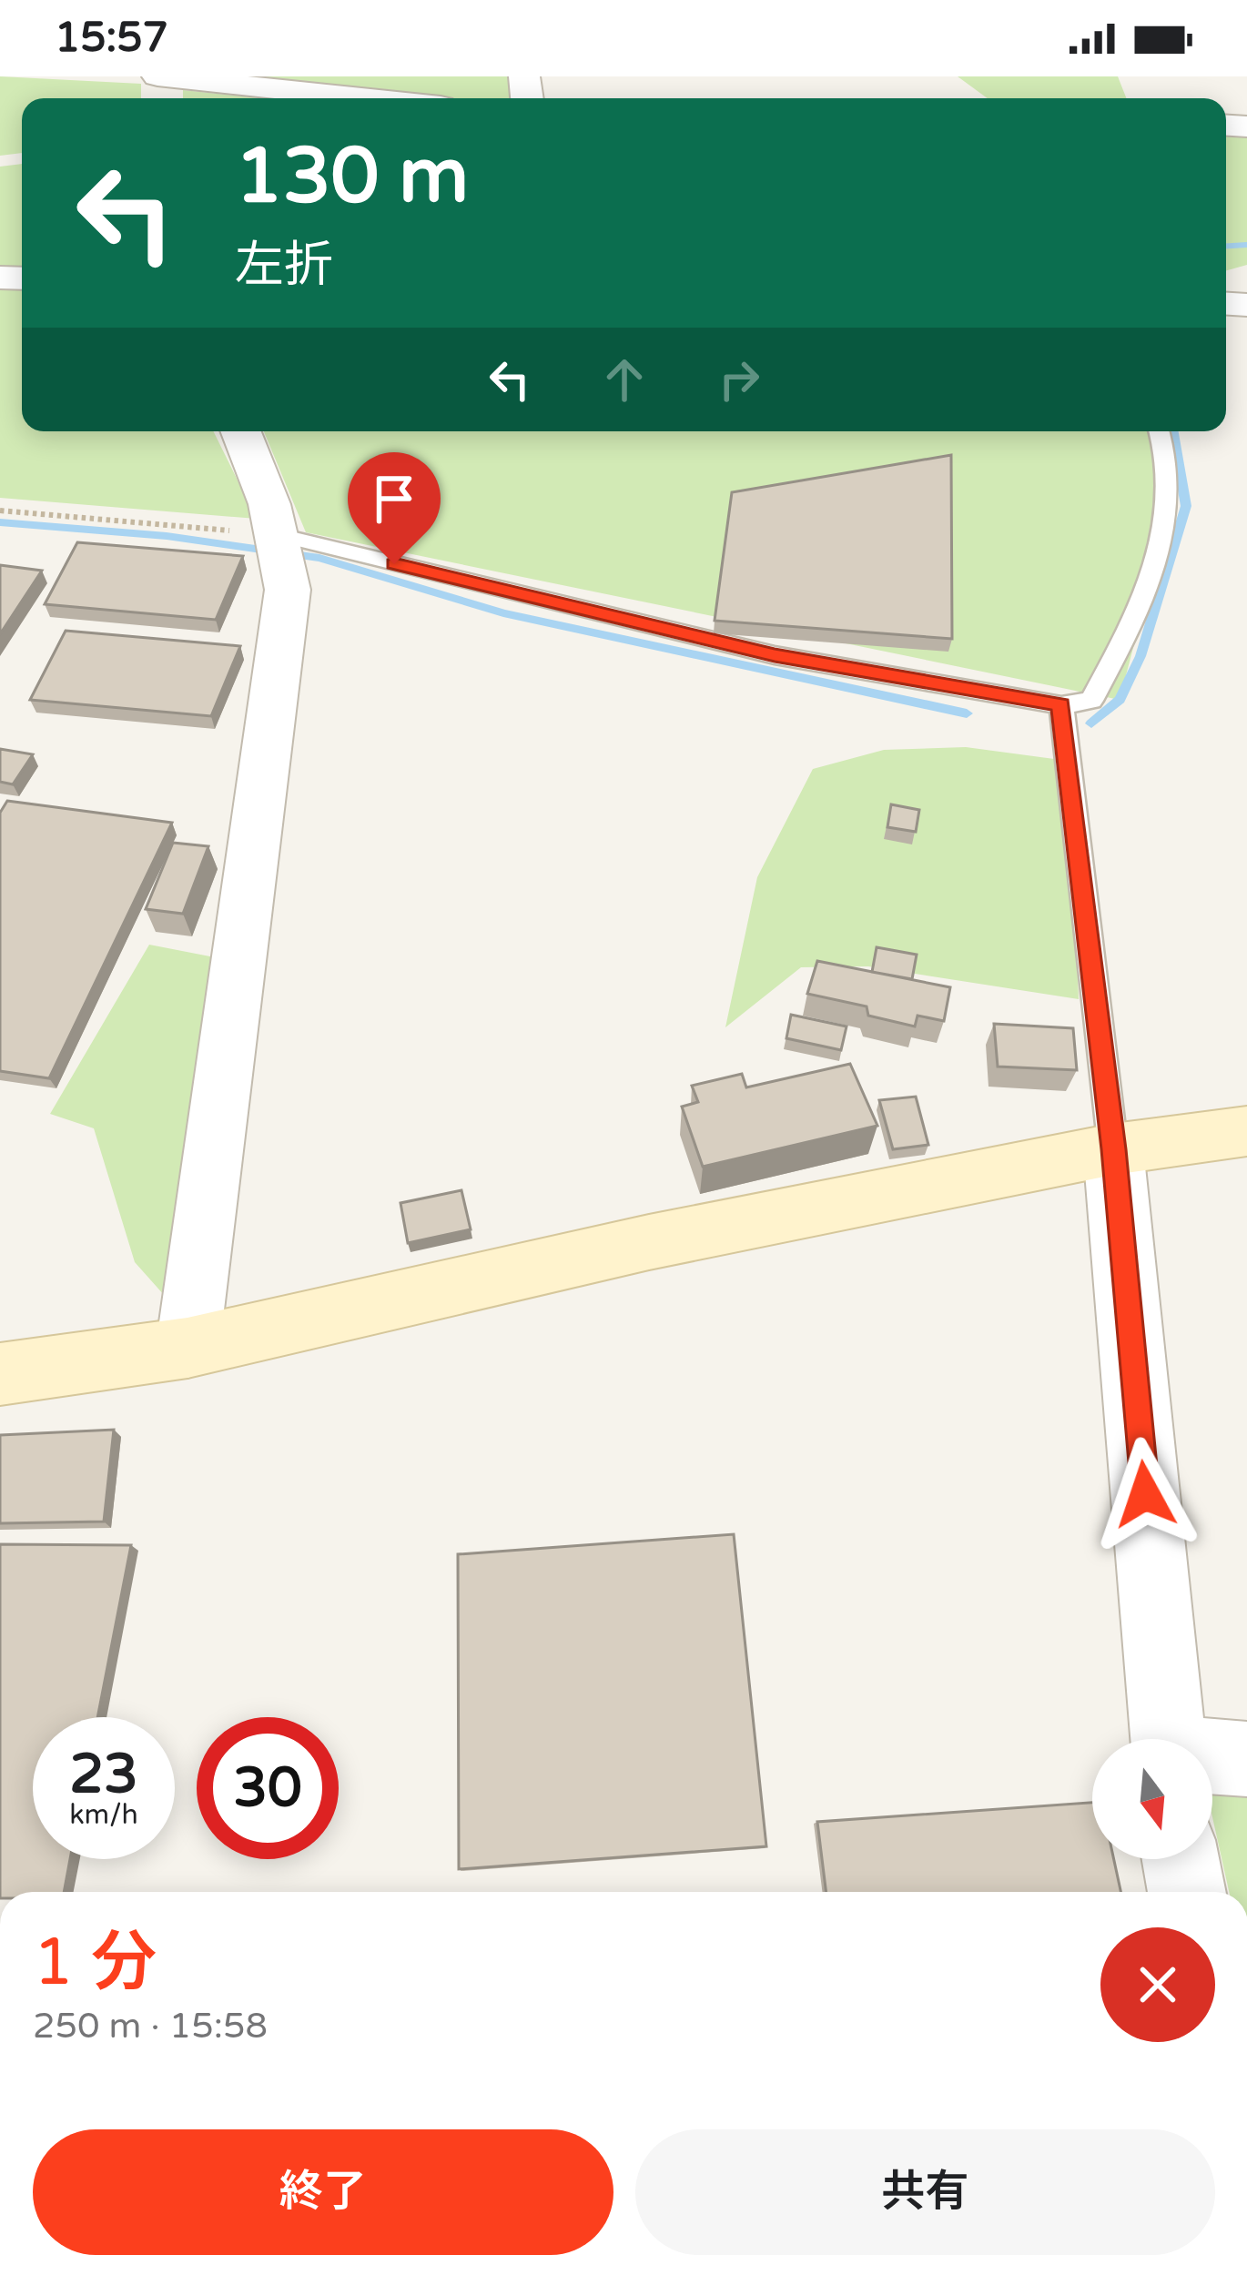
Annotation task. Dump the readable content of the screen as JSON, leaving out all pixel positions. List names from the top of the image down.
{
  "north": "bottom",
  "page": {
    "status": "15:57",
    "turn": ["130 m", "左折"],
    "speed": "23 km/h",
    "limit": "30",
    "heading": ["1 分", "250 m · 15:58"],
    "buttons": ["終了", "共有"]
  }
}
